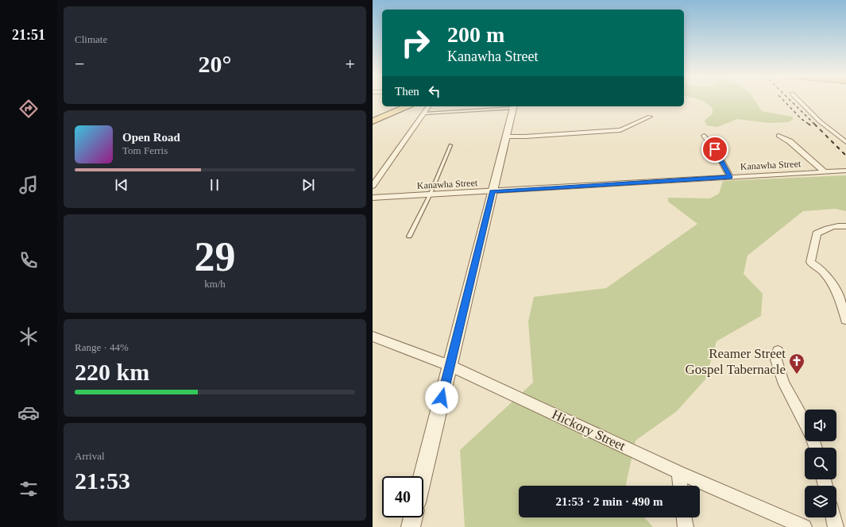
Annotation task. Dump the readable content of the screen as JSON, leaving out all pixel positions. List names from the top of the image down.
{
  "streets": {
    "street": ["Kanawha Street", "Hickory Street"]
  },
  "places": {
    "church": ["Reamer Street Gospel Tabernacle"]
  },
  "page": {
    "tabs": "21:51",
    "tile": [
      "Climate",
      ["29", "km/h"],
      ["Range · 44%", "220 km"],
      ["Arrival", "21:53"]
    ],
    "turn": ["200 m", "Kanawha Street"],
    "heat": ["−", "20°", "+"],
    "then": "Then",
    "song": ["Open Road", "Tom Ferris"],
    "limit": "40",
    "trip": "21:53 · 2 min · 490 m"
  }
}
